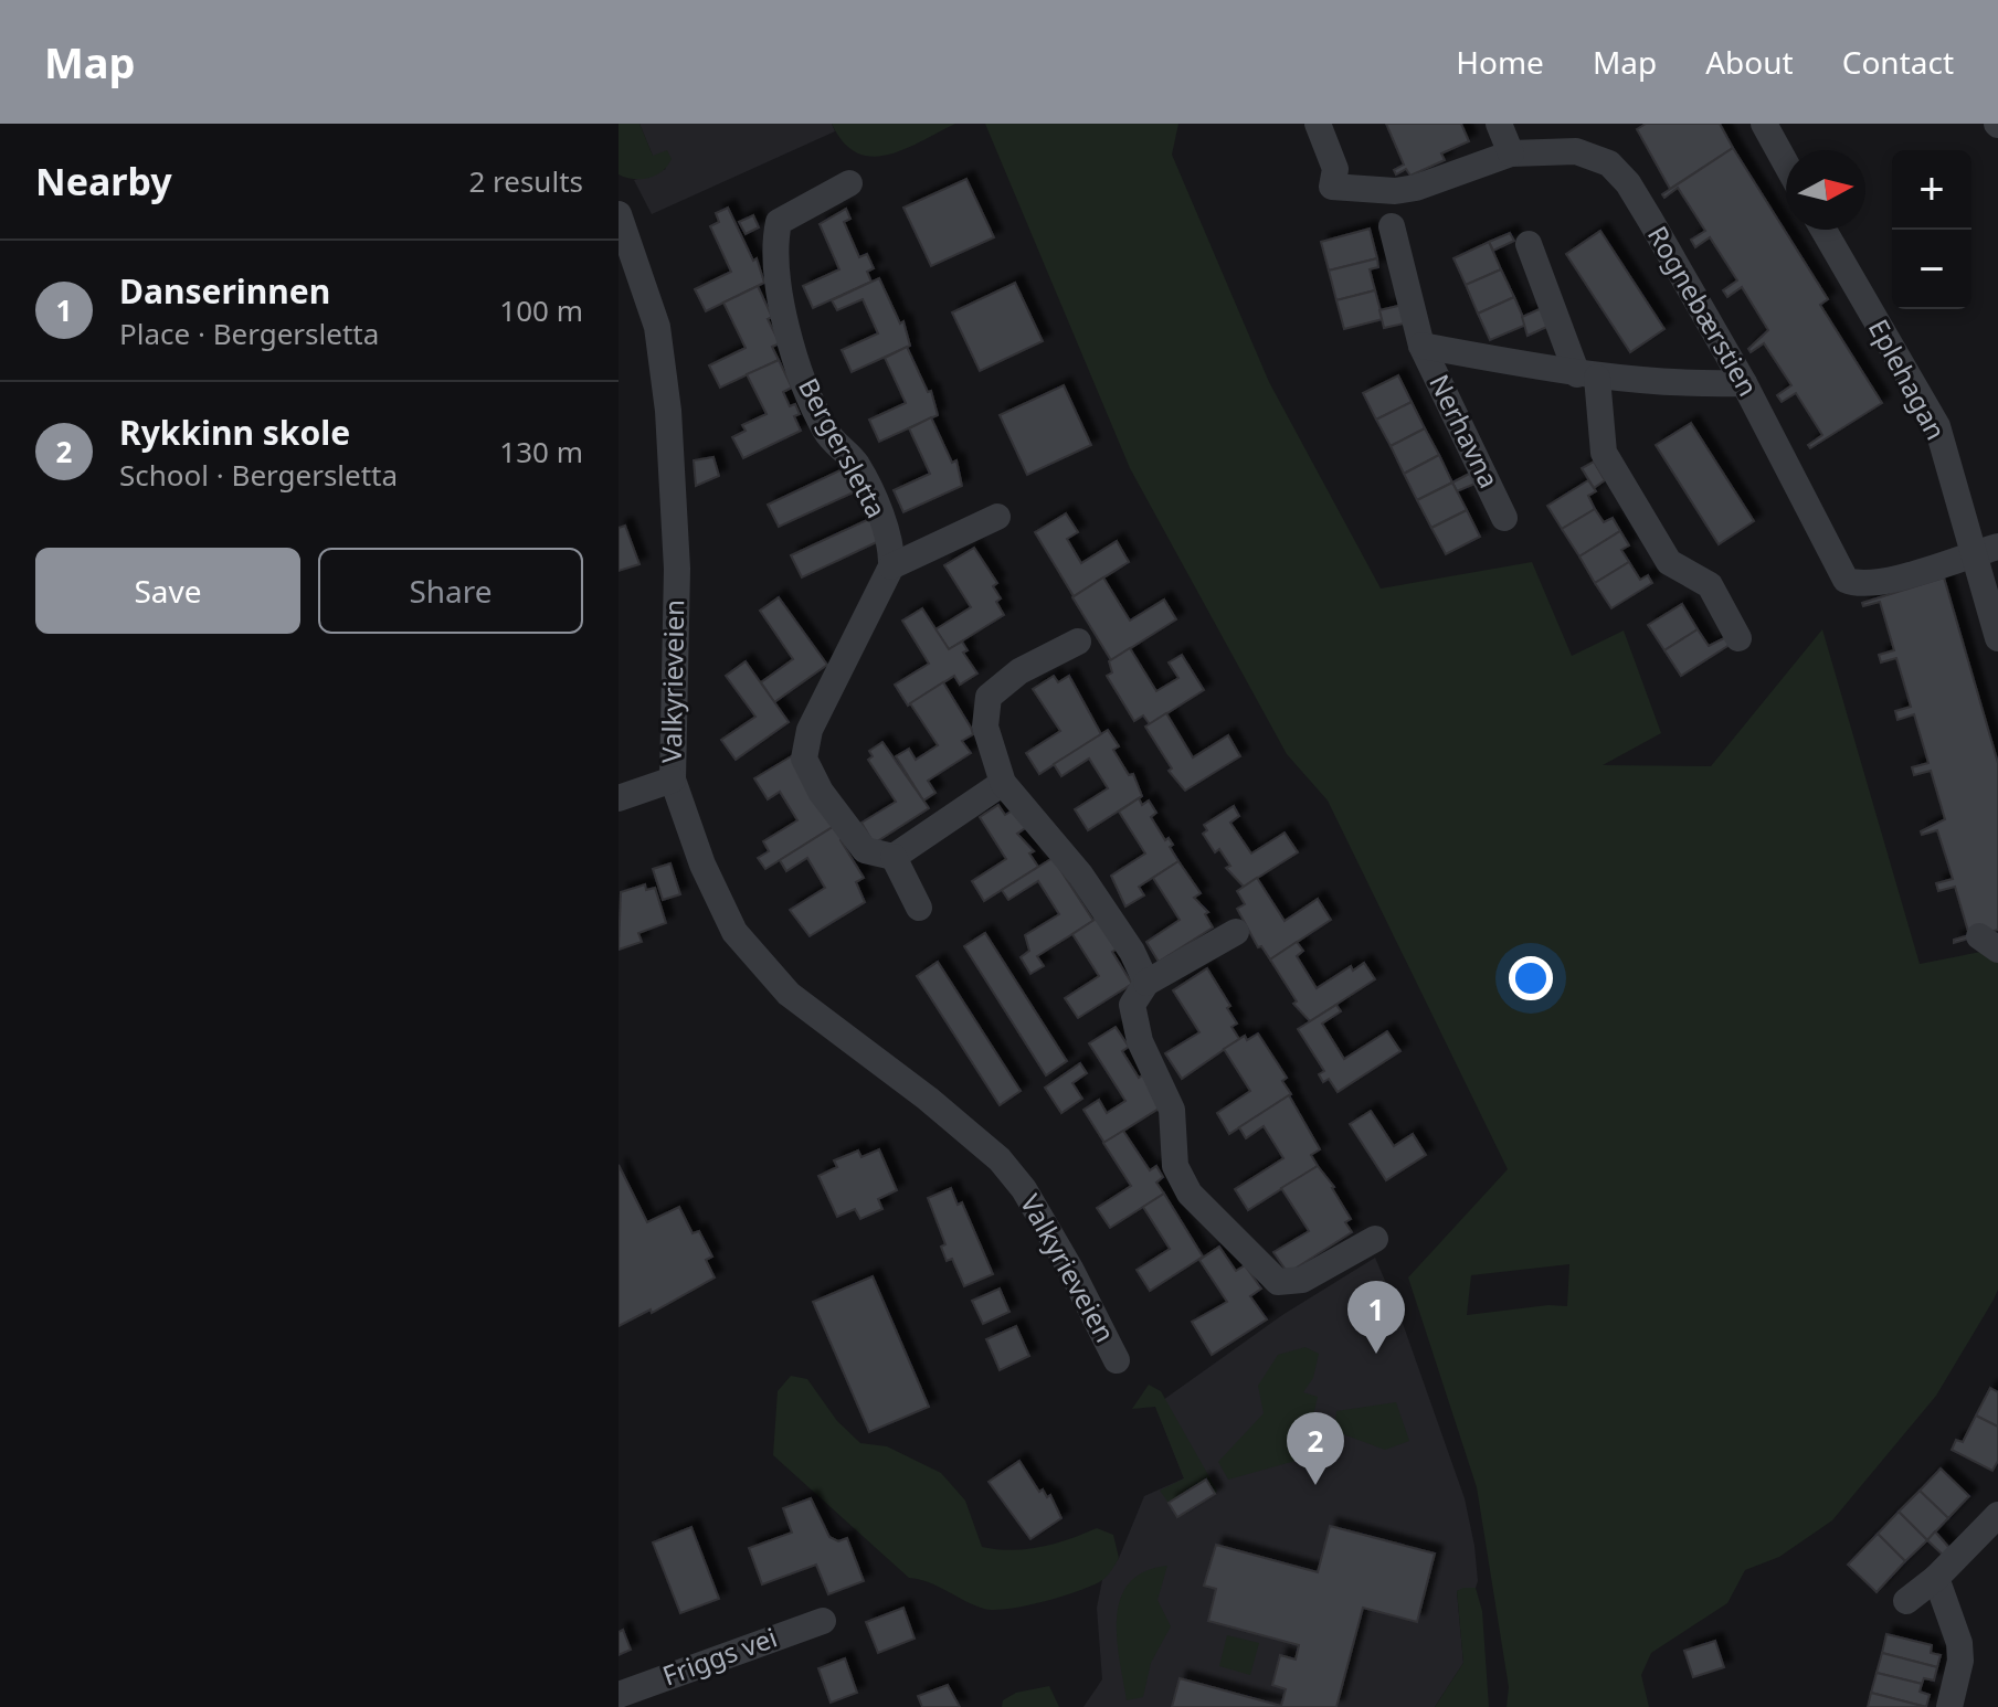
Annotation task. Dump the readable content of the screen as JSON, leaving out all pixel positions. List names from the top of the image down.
{
  "streets": {
    "street": [
      "Rognebærstien",
      "Eplehagan",
      "Nerhavna",
      "Bergersletta",
      "Valkyrieveien",
      "Friggs vei"
    ]
  },
  "crossings": [
    ["Rognebærstien", "Eplehagan"],
    ["Rognebærstien", "Nerhavna"]
  ],
  "north": "right",
  "page": {
    "header": "Map",
    "nav": [
      "Home",
      "Map",
      "About",
      "Contact"
    ],
    "heading": ["Nearby", "2 results"],
    "map_buttons": ["+", "−"],
    "list": [
      {
        "mark": "1",
        "name": "Danserinnen",
        "note": "Place · Bergersletta",
        "value": "100 m"
      },
      {
        "mark": "2",
        "name": "Rykkinn skole",
        "note": "School · Bergersletta",
        "value": "130 m"
      }
    ],
    "buttons": ["Save", "Share"],
    "pins": ["1", "2"]
  }
}
